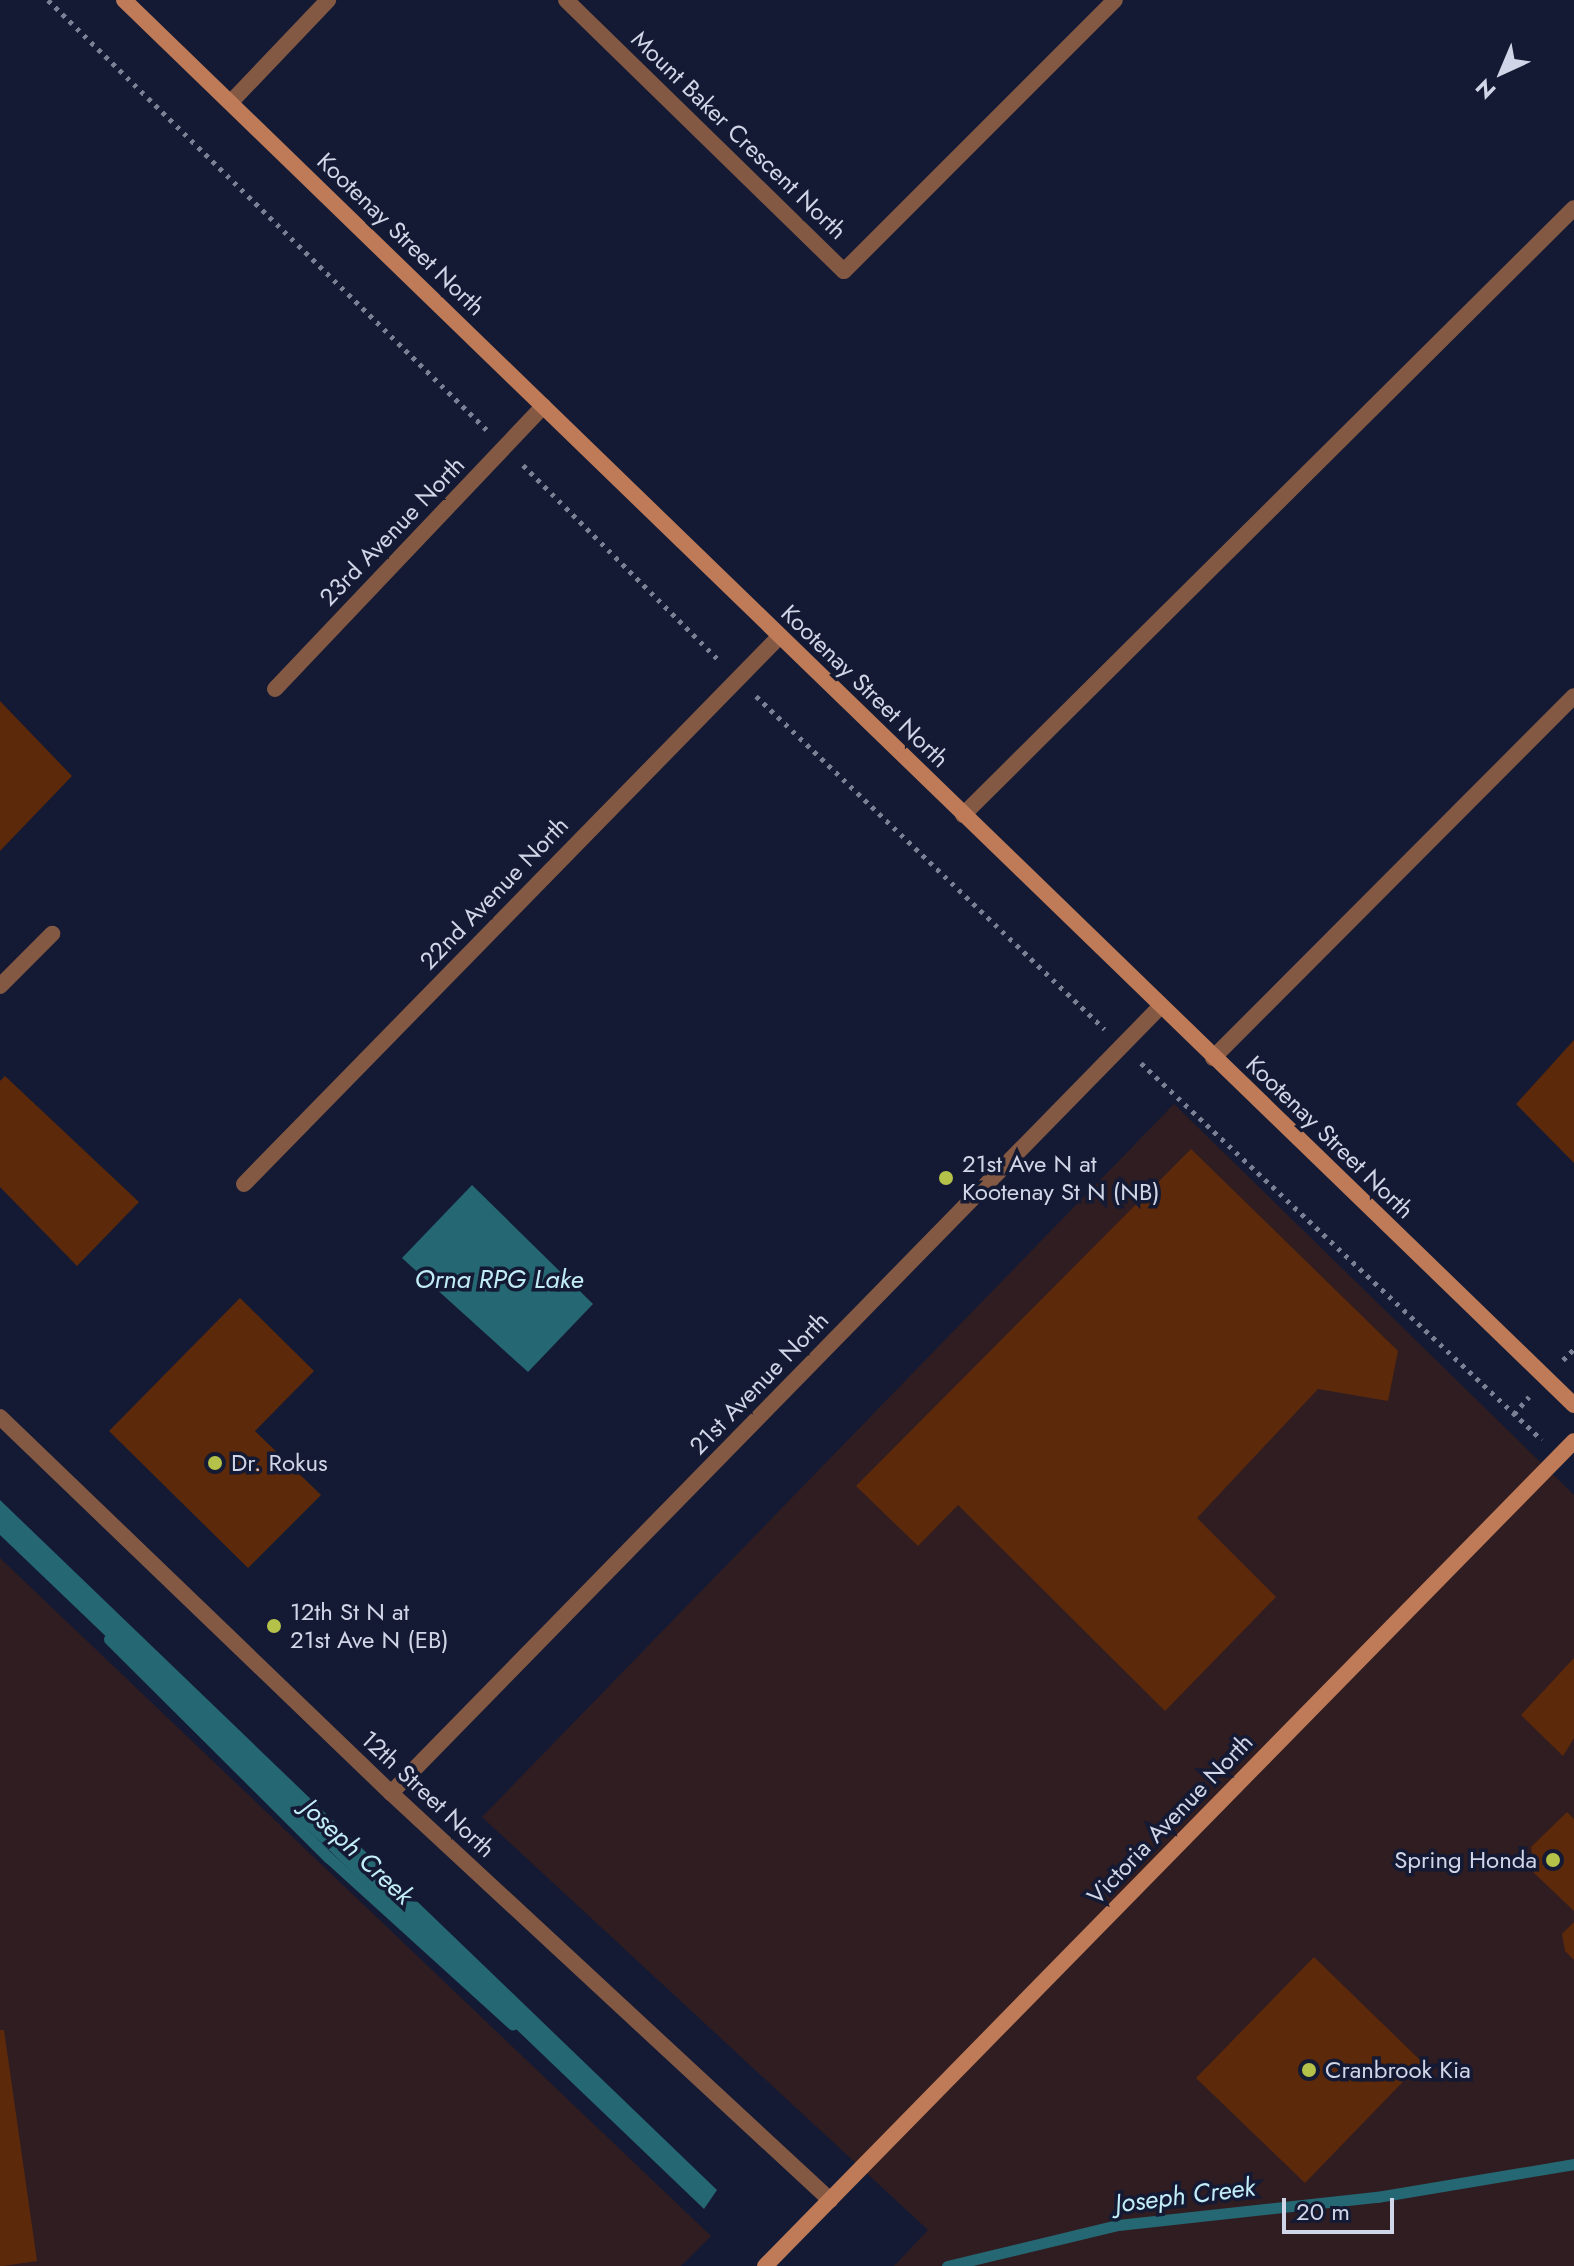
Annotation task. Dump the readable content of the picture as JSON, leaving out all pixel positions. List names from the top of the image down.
{
  "streets": {
    "street": [
      "Mount Baker Crescent North",
      "Kootenay Street North",
      "23rd Avenue North",
      "22nd Avenue North",
      "21st Avenue North",
      "12th Street North",
      "Victoria Avenue North"
    ]
  },
  "crossings": [
    ["Kootenay Street North", "23rd Avenue North"],
    ["Kootenay Street North", "22nd Avenue North"],
    ["Kootenay Street North", "21st Avenue North"],
    ["21st Avenue North", "12th Street North"],
    ["12th Street North", "Victoria Avenue North"]
  ],
  "water": ["Orna RPG Lake", "Joseph Creek"],
  "places": [
    "21st Ave N at Kootenay St N (NB)",
    "Dr. Rokus",
    "12th St N at 21st Ave N (EB)",
    "Spring Honda",
    "Cranbrook Kia"
  ],
  "scale_bar": "20 m",
  "north": "bottom left"
}
